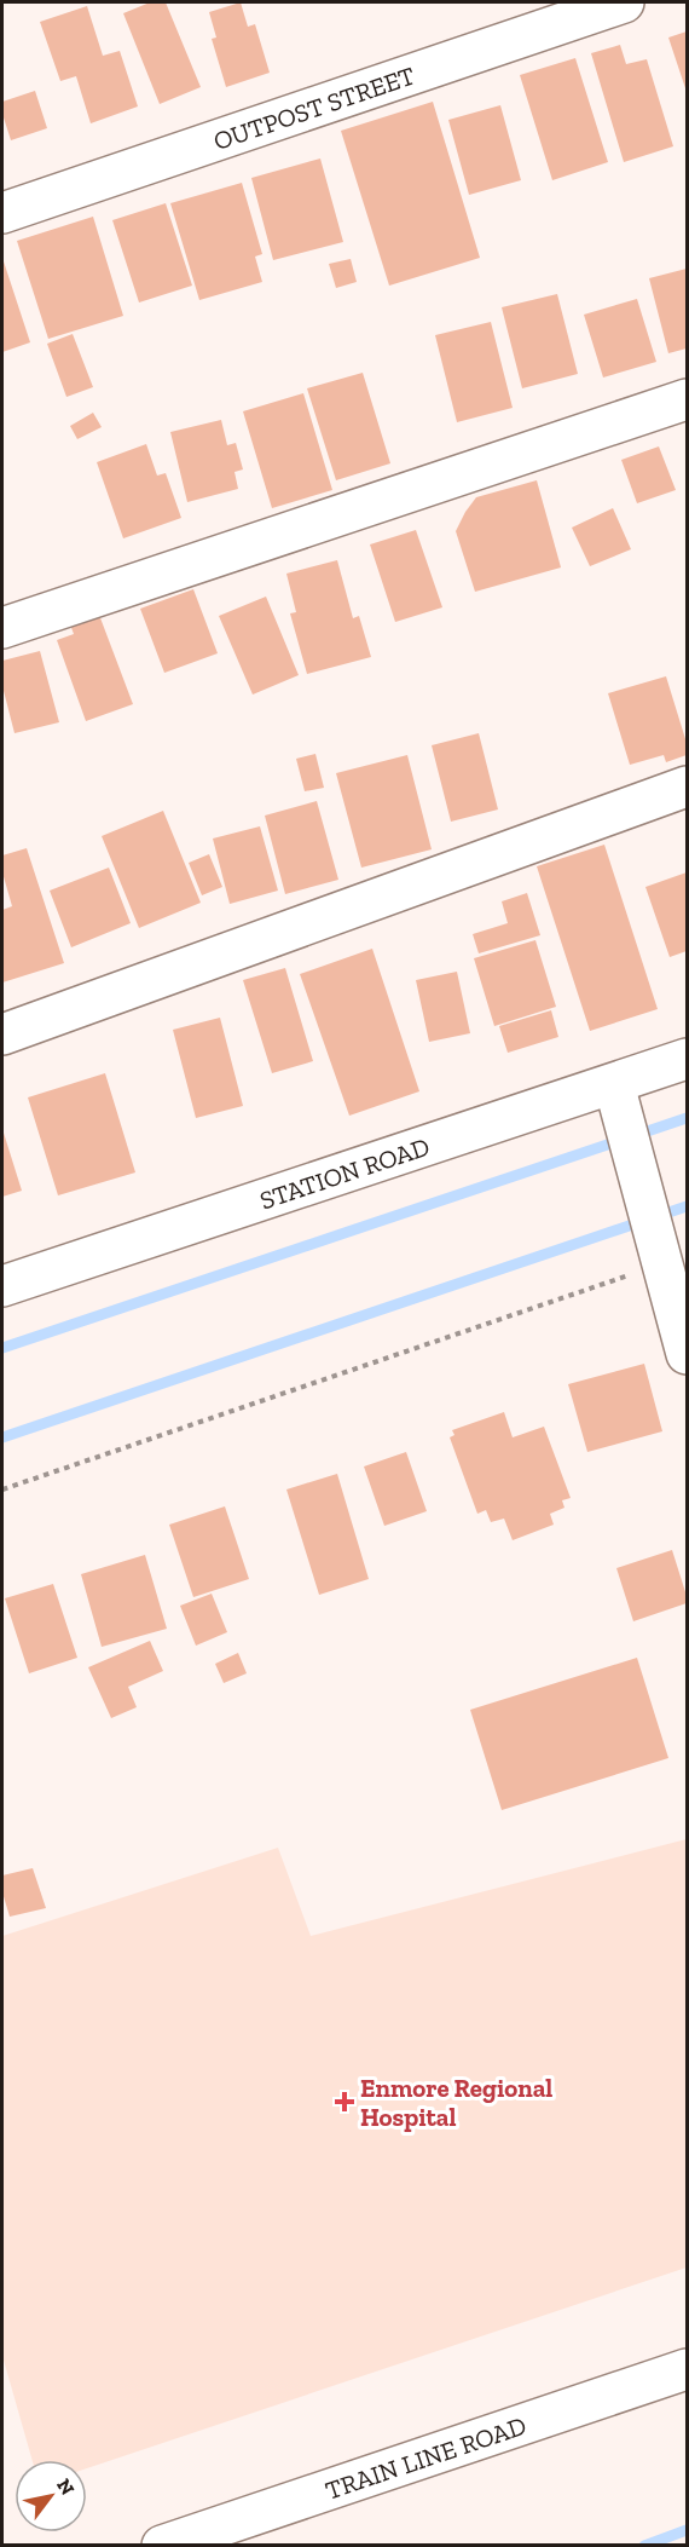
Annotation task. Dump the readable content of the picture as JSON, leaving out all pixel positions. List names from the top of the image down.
{
  "streets": {
    "street": ["OUTPOST STREET", "STATION ROAD", "TRAIN LINE ROAD"]
  },
  "places": {
    "health": ["Enmore Regional Hospital"]
  },
  "north": "top right"
}
